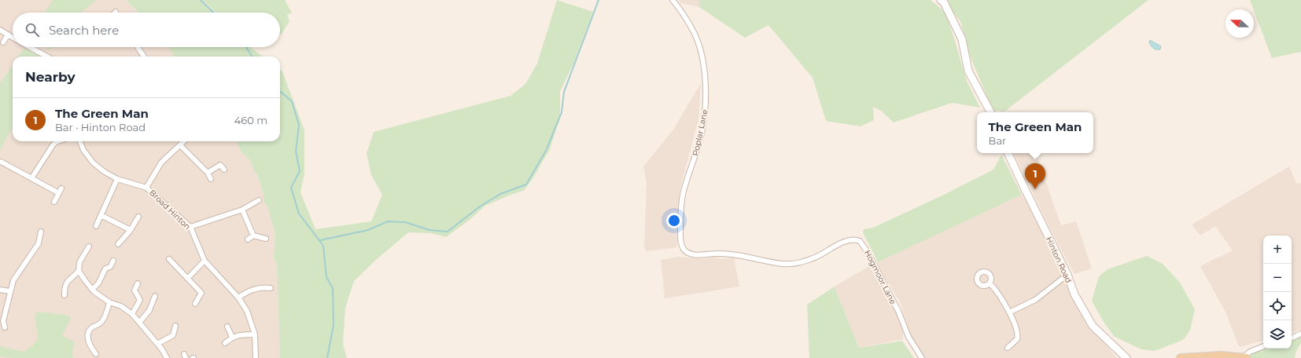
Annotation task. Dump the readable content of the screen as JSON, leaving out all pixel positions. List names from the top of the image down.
{
  "streets": {
    "street": [
      "Poplar Lane",
      "Broad Hinton",
      "Hinton Road",
      "Hogmoor Lane"
    ]
  },
  "crossings": [
    ["Poplar Lane", "Hogmoor Lane"]
  ],
  "north": "left",
  "page": {
    "search": "Search here",
    "heading": "Nearby",
    "list": [
      {
        "mark": "1",
        "name": "The Green Man",
        "note": "Bar · Hinton Road",
        "value": "460 m"
      }
    ],
    "popup": ["The Green Man", "Bar"],
    "pins": "1",
    "map_buttons": ["+", "−"]
  }
}
